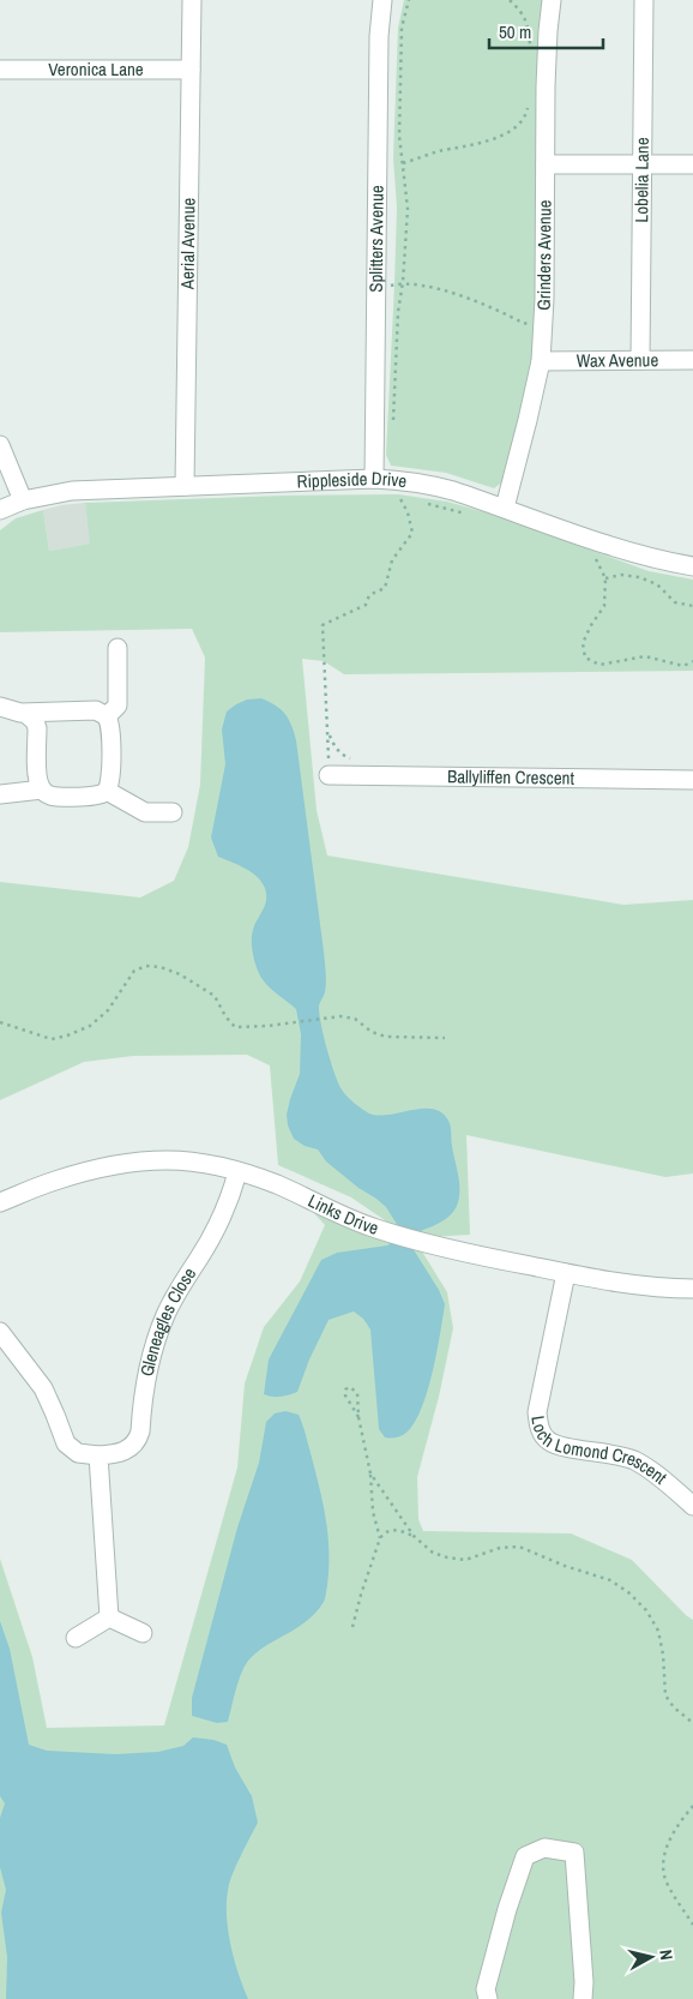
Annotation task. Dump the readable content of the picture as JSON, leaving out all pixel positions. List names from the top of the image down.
{
  "streets": {
    "street": [
      "Veronica Lane",
      "Lobelia Lane",
      "Splitters Avenue",
      "Aerial Avenue",
      "Grinders Avenue",
      "Wax Avenue",
      "Rippleside Drive",
      "Ballyliffen Crescent",
      "Links Drive",
      "Gleneagles Close",
      "Loch Lomond Crescent"
    ]
  },
  "crossings": [
    ["Veronica Lane", "Aerial Avenue"],
    ["Lobelia Lane", "Wax Avenue"],
    ["Splitters Avenue", "Rippleside Drive"],
    ["Aerial Avenue", "Rippleside Drive"],
    ["Grinders Avenue", "Wax Avenue"],
    ["Grinders Avenue", "Rippleside Drive"],
    ["Links Drive", "Gleneagles Close"],
    ["Links Drive", "Loch Lomond Crescent"]
  ],
  "scale_bar": "50 m",
  "north": "right"
}
